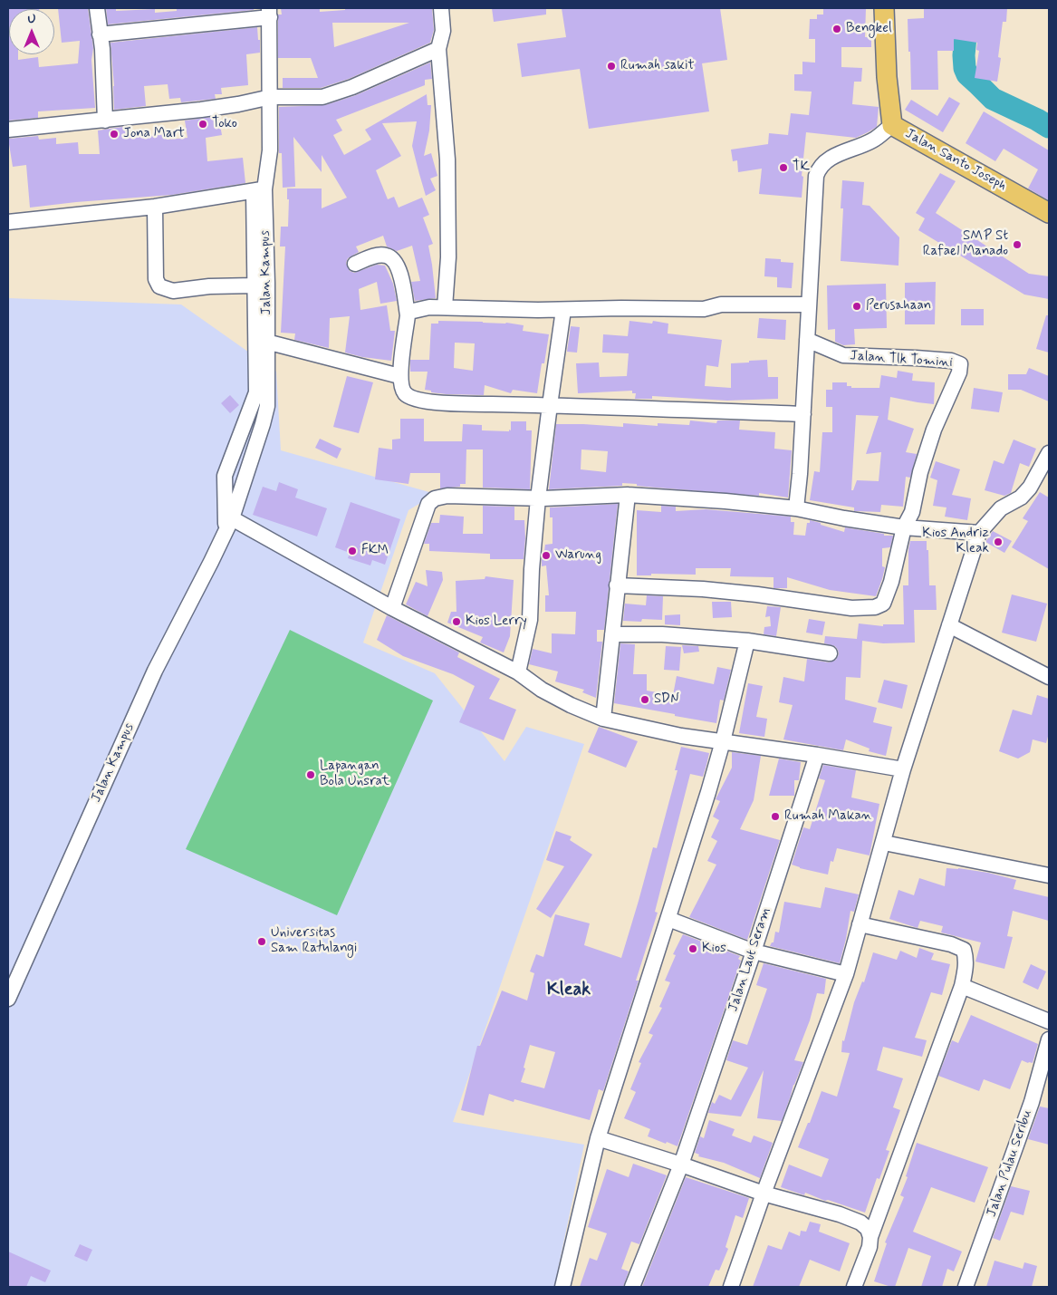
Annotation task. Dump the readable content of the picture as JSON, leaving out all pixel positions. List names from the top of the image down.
{
  "streets": {
    "main road": ["Jalan Santo Joseph"],
    "street": [
      "Jalan Kampus",
      "Jalan Tlk Tomini",
      "Jalan Laut Seram",
      "Jalan Pulau Seribu"
    ]
  },
  "districts": ["Kleak"],
  "places": [
    "Bengkel",
    "Rumah sakit",
    "Toko",
    "Jona Mart",
    "TK",
    "SMP St Rafael Manado",
    "Perusahaan",
    "Kios Andriz Kleak",
    "FKM",
    "Warung",
    "Kios Lerry",
    "SDN",
    "Lapangan Bola Unsrat",
    "Rumah Makan",
    "Universitas Sam Ratulangi",
    "Kios"
  ],
  "north": "top"
}
